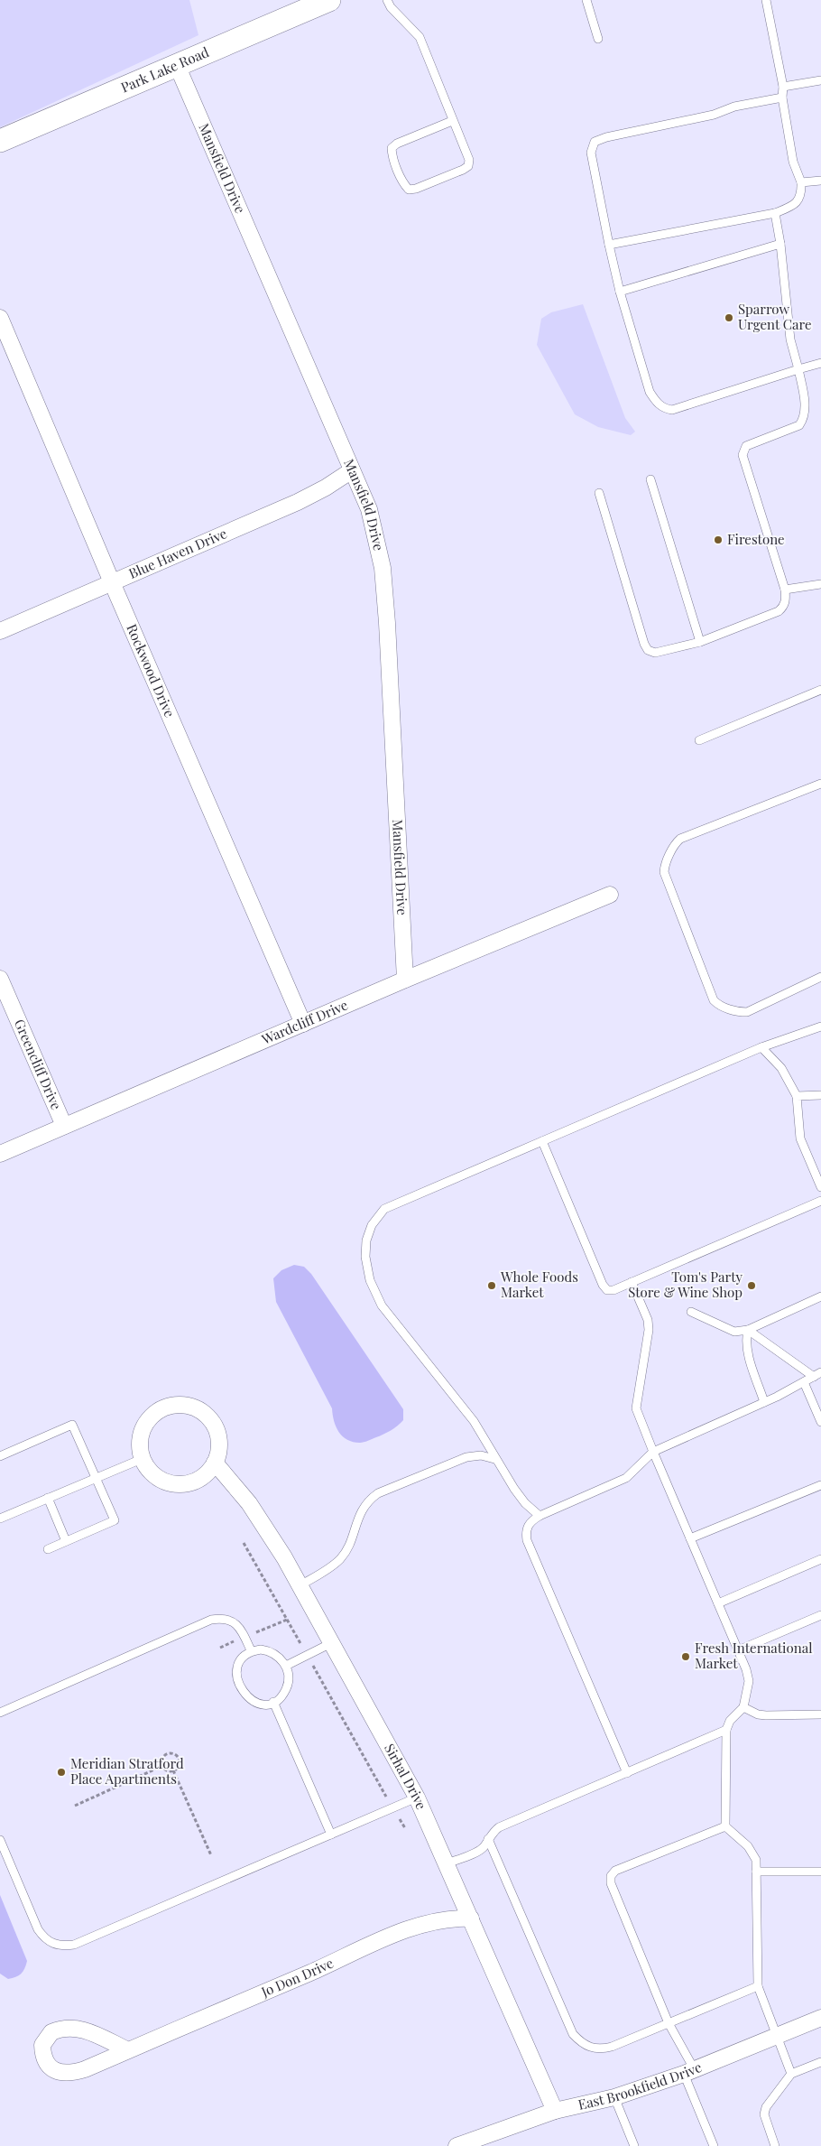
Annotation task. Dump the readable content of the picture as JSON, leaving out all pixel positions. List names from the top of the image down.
{
  "streets": {
    "street": [
      "Park Lake Road",
      "Mansfield Drive",
      "Blue Haven Drive",
      "Rockwood Drive",
      "Wardcliff Drive",
      "Greencliff Drive",
      "Sirhal Drive",
      "Jo Don Drive",
      "East Brookfield Drive"
    ]
  },
  "crossings": [
    ["Park Lake Road", "Mansfield Drive"],
    ["Mansfield Drive", "Blue Haven Drive"],
    ["Mansfield Drive", "Wardcliff Drive"],
    ["Blue Haven Drive", "Rockwood Drive"],
    ["Rockwood Drive", "Wardcliff Drive"],
    ["Wardcliff Drive", "Greencliff Drive"],
    ["Sirhal Drive", "Jo Don Drive"],
    ["Sirhal Drive", "East Brookfield Drive"]
  ],
  "places": [
    "Sparrow Urgent Care",
    "Firestone",
    "Whole Foods Market",
    "Tom's Party Store & Wine Shop",
    "Fresh International Market",
    "Meridian Stratford Place Apartments"
  ]
}
